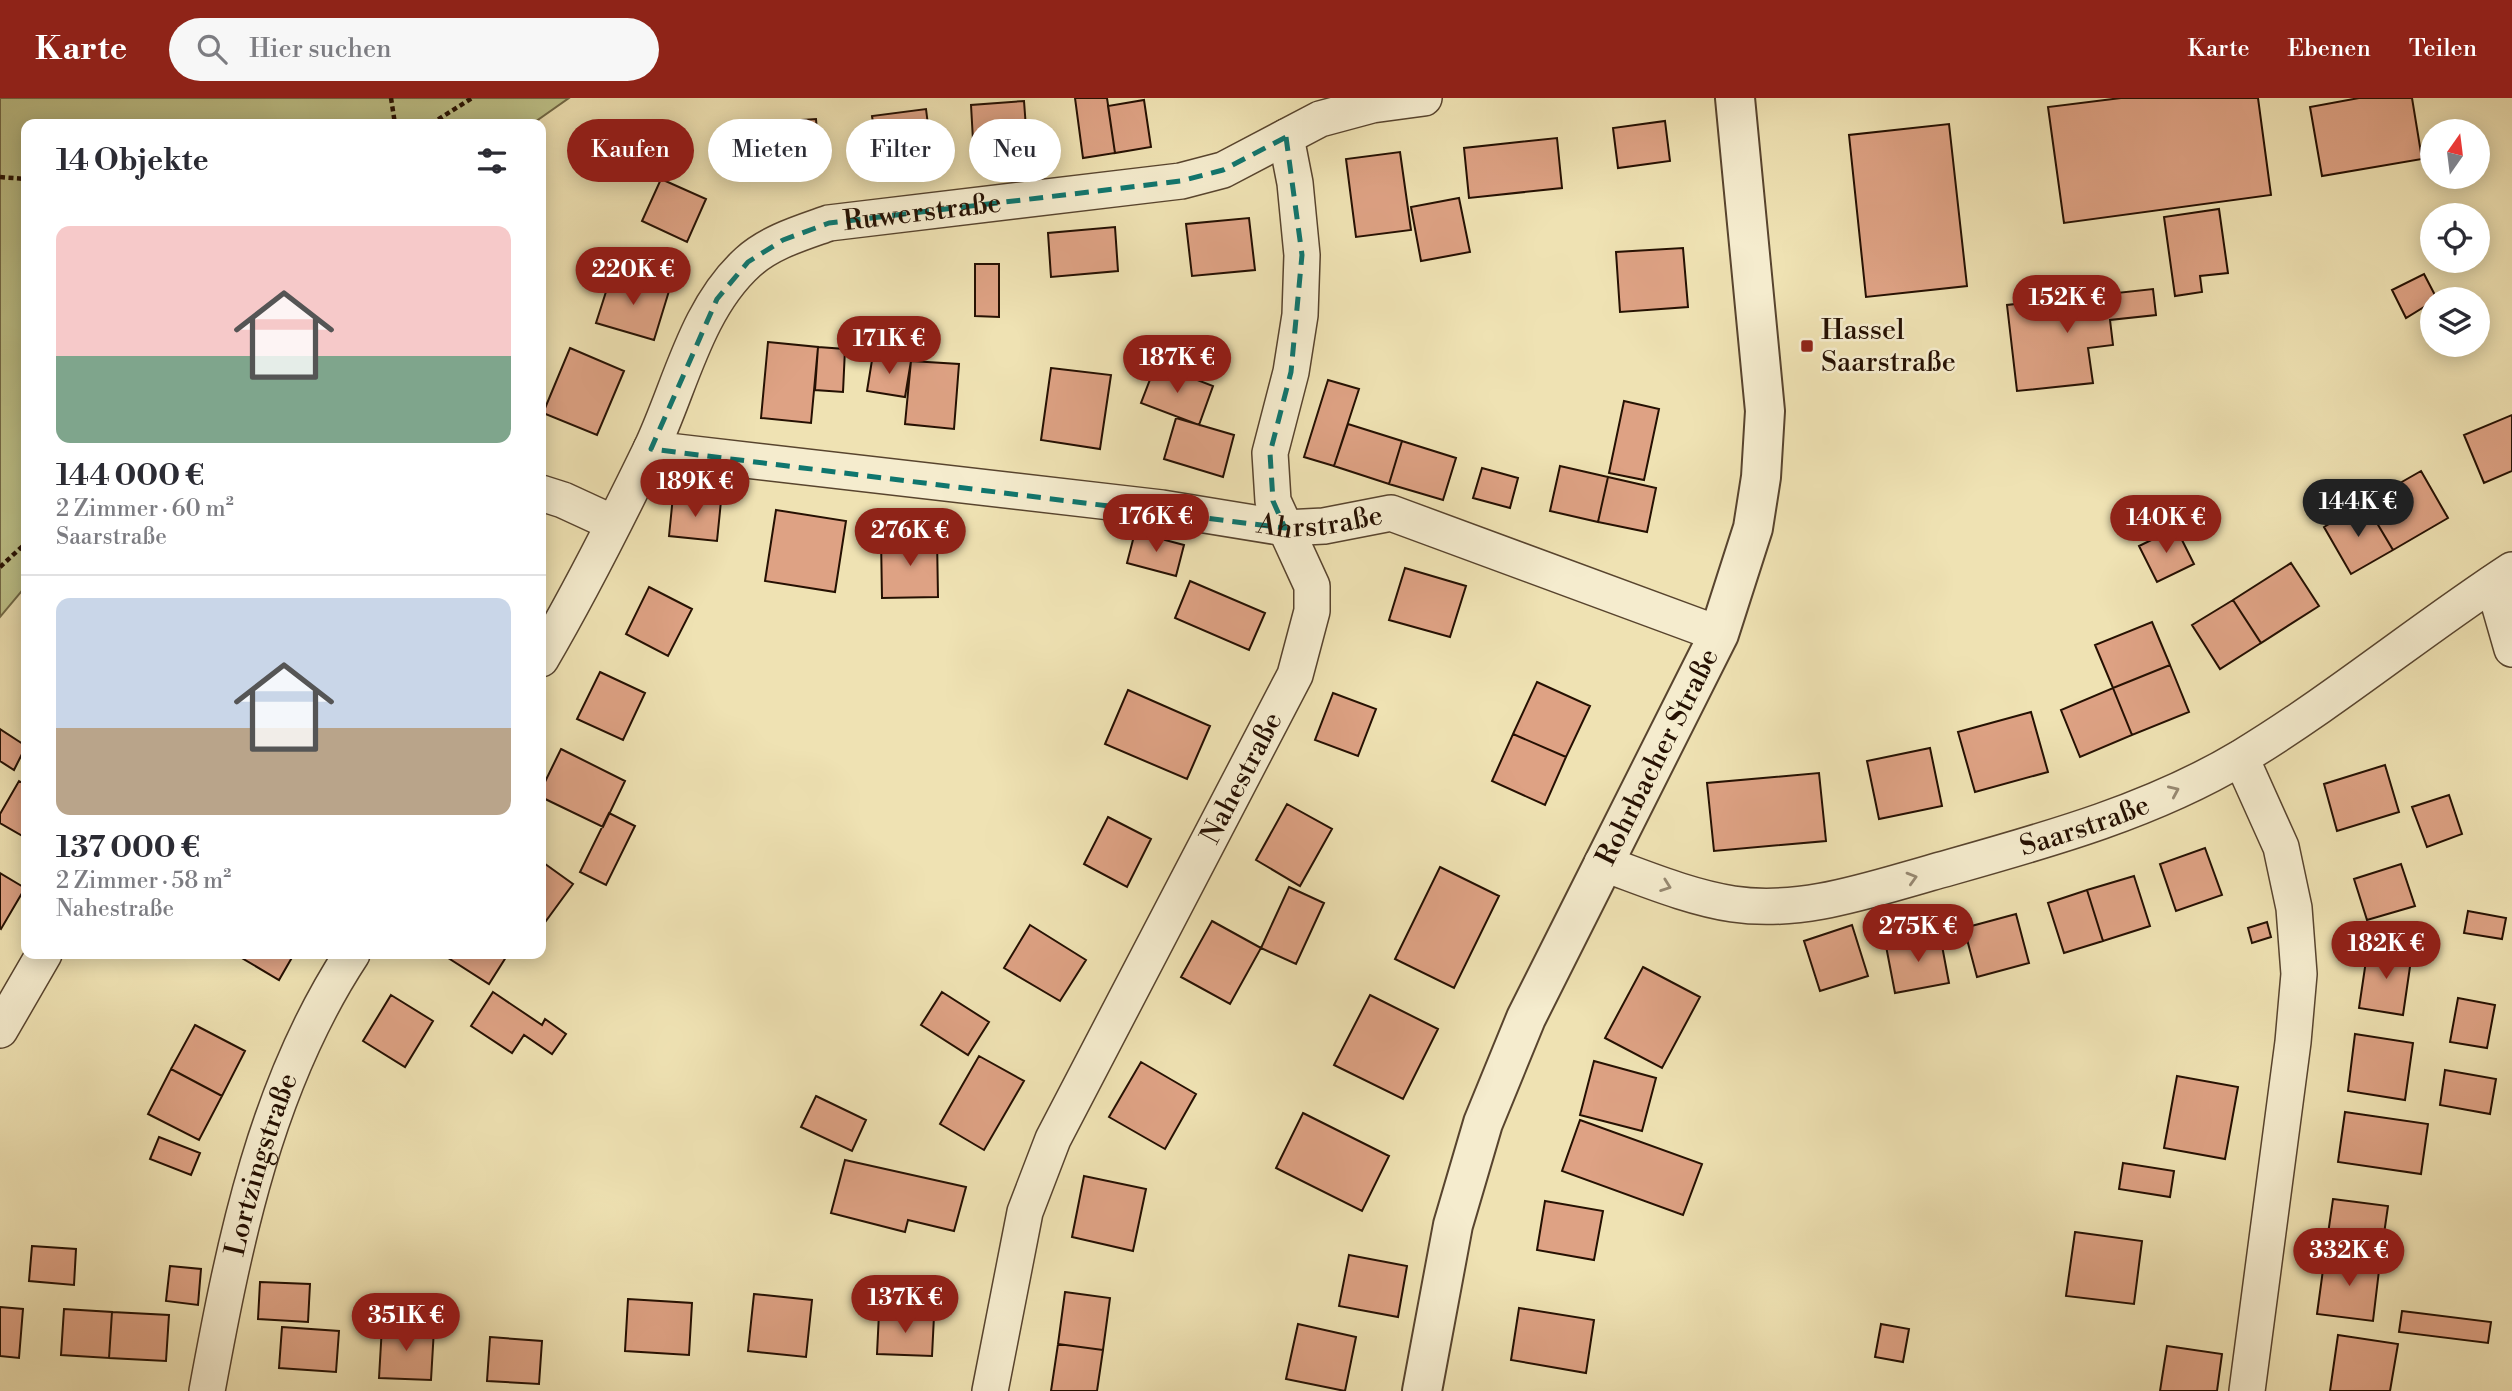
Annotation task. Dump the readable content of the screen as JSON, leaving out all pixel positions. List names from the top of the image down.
{
  "streets": {
    "street": [
      "Ruwerstraße",
      "Ahrstraße",
      "Rohrbacher Straße",
      "Nahestraße",
      "Saarstraße",
      "Lortzingstraße"
    ]
  },
  "crossings": [
    ["Ruwerstraße", "Ahrstraße"],
    ["Ruwerstraße", "Nahestraße"],
    ["Ahrstraße", "Rohrbacher Straße"],
    ["Ahrstraße", "Nahestraße"],
    ["Rohrbacher Straße", "Saarstraße"]
  ],
  "one_way": ["Saarstraße"],
  "places": {
    "transit": ["Hassel Saarstraße"]
  },
  "north": "top",
  "page": {
    "header": "Karte",
    "search": "Hier suchen",
    "nav": ["Karte", "Ebenen", "Teilen"],
    "chip": [
      "Kaufen",
      "Mieten",
      "Filter",
      "Neu"
    ],
    "heading": "14 Objekte",
    "list": [
      {
        "name": "144 000 €",
        "note": "2 Zimmer · 60 m² · Saarstraße"
      },
      {
        "name": "137 000 €",
        "note": "2 Zimmer · 58 m² · Nahestraße"
      }
    ],
    "price": [
      "220K €",
      "152K €",
      "171K €",
      "187K €",
      "189K €",
      "144K €",
      "176K €",
      "140K €",
      "276K €",
      "275K €",
      "182K €",
      "332K €",
      "137K €",
      "351K €"
    ]
  }
}
